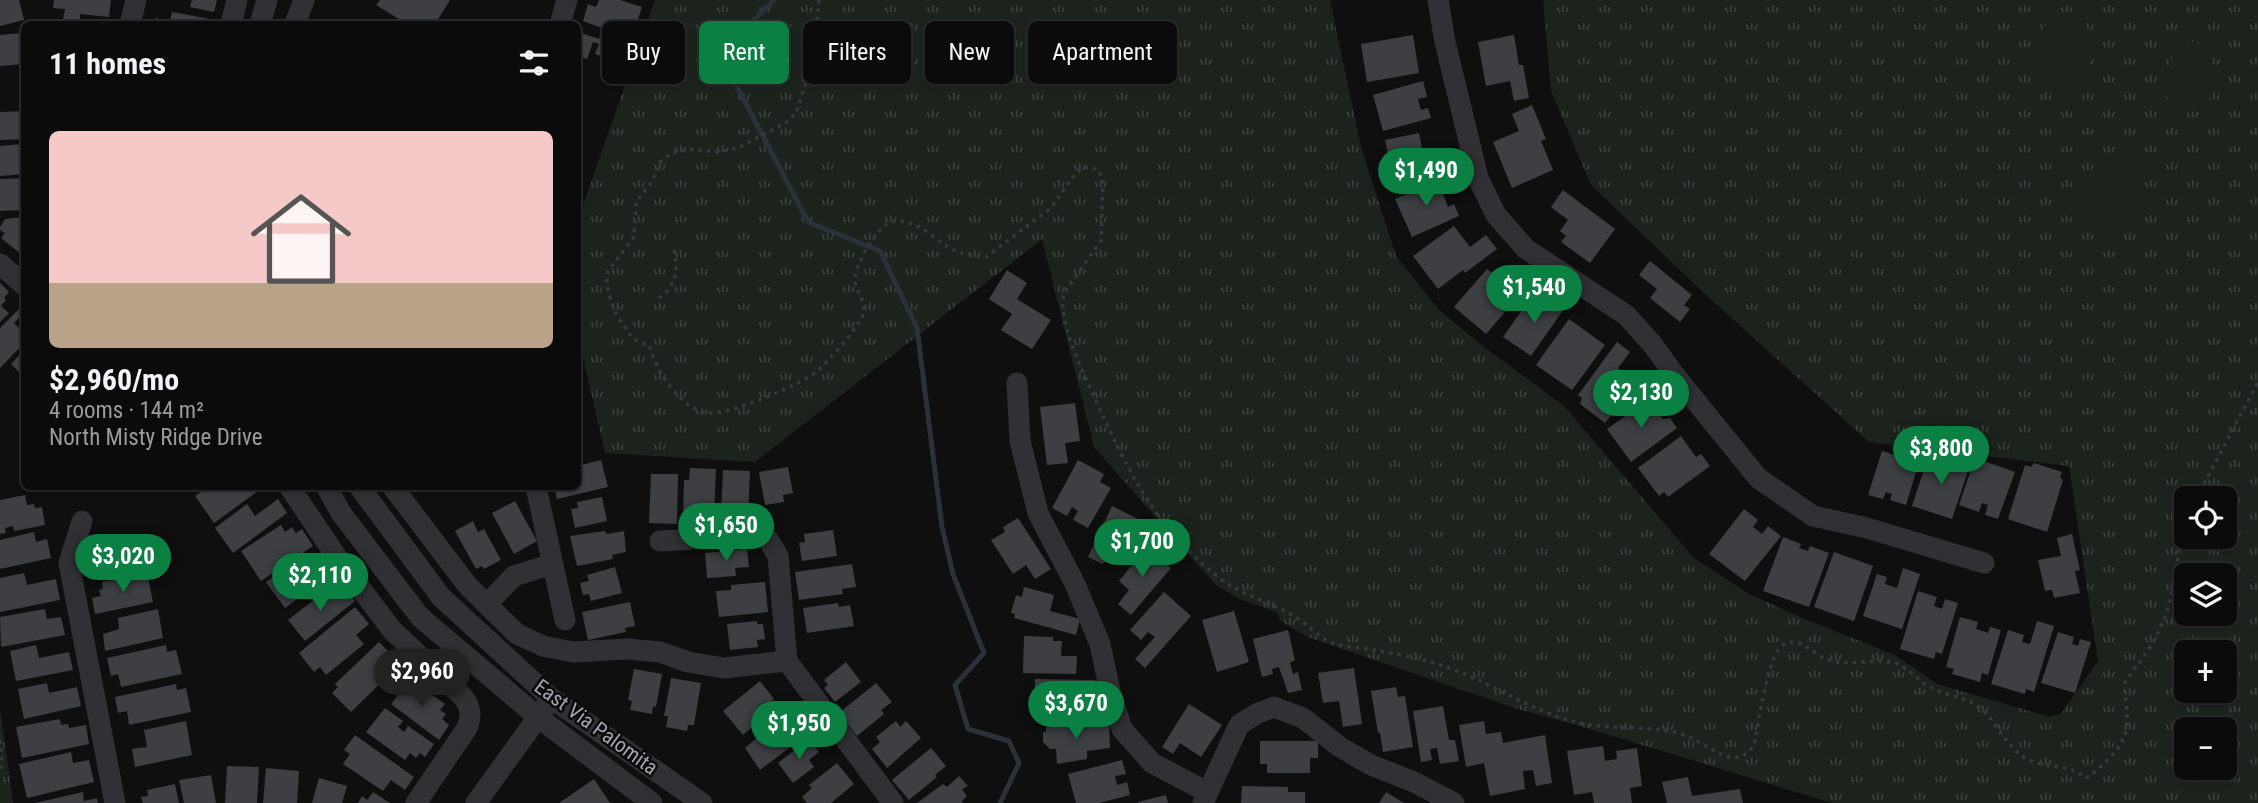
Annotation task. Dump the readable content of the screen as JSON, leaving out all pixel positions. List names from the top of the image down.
{
  "streets": {
    "street": ["East Via Palomita"]
  },
  "page": {
    "chip": [
      "Buy",
      "Rent",
      "Filters",
      "New",
      "Apartment"
    ],
    "heading": "11 homes",
    "list": [
      {
        "name": "$2,960/mo",
        "note": "4 rooms · 144 m² · North Misty Ridge Drive"
      }
    ],
    "price": [
      "$1,490",
      "$1,540",
      "$2,130",
      "$3,800",
      "$1,650",
      "$1,700",
      "$3,020",
      "$2,110",
      "$2,960",
      "$3,670",
      "$1,950"
    ],
    "map_buttons": ["+", "−"]
  }
}
